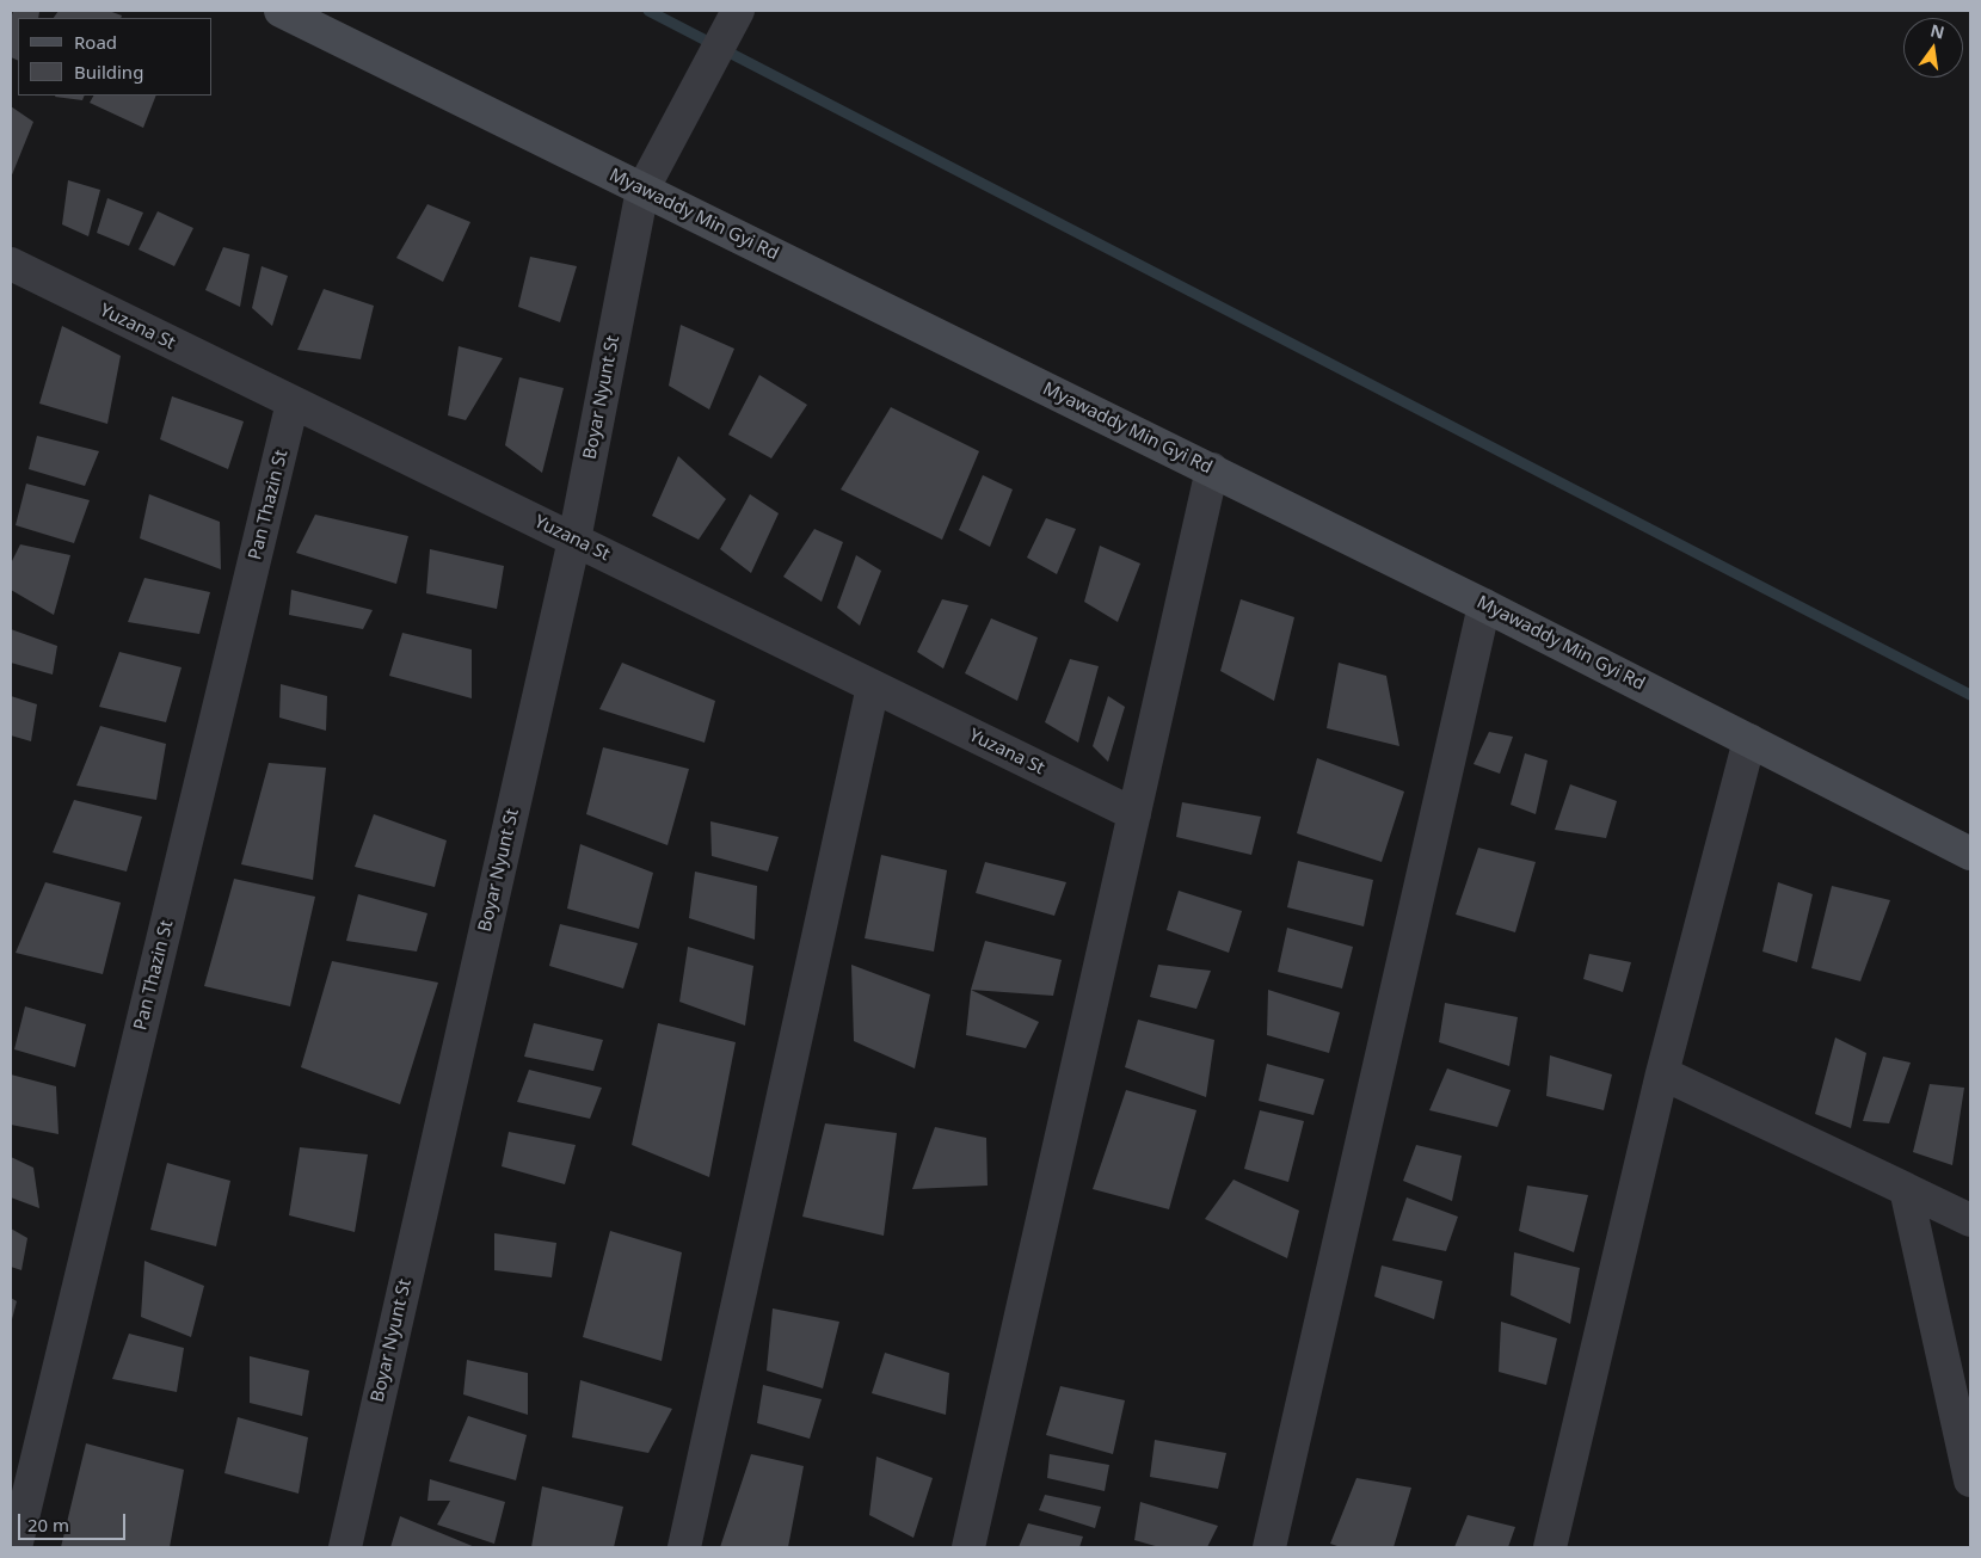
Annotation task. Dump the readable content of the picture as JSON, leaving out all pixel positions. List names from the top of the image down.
{
  "streets": {
    "main road": ["Myawaddy Min Gyi Rd"],
    "street": ["Yuzana St", "Boyar Nyunt St", "Pan Thazin St"]
  },
  "crossings": [
    ["Myawaddy Min Gyi Rd", "Boyar Nyunt St"],
    ["Yuzana St", "Boyar Nyunt St"],
    ["Yuzana St", "Pan Thazin St"]
  ],
  "legend": ["Road", "Building"],
  "scale_bar": "20 m",
  "north": "top"
}
